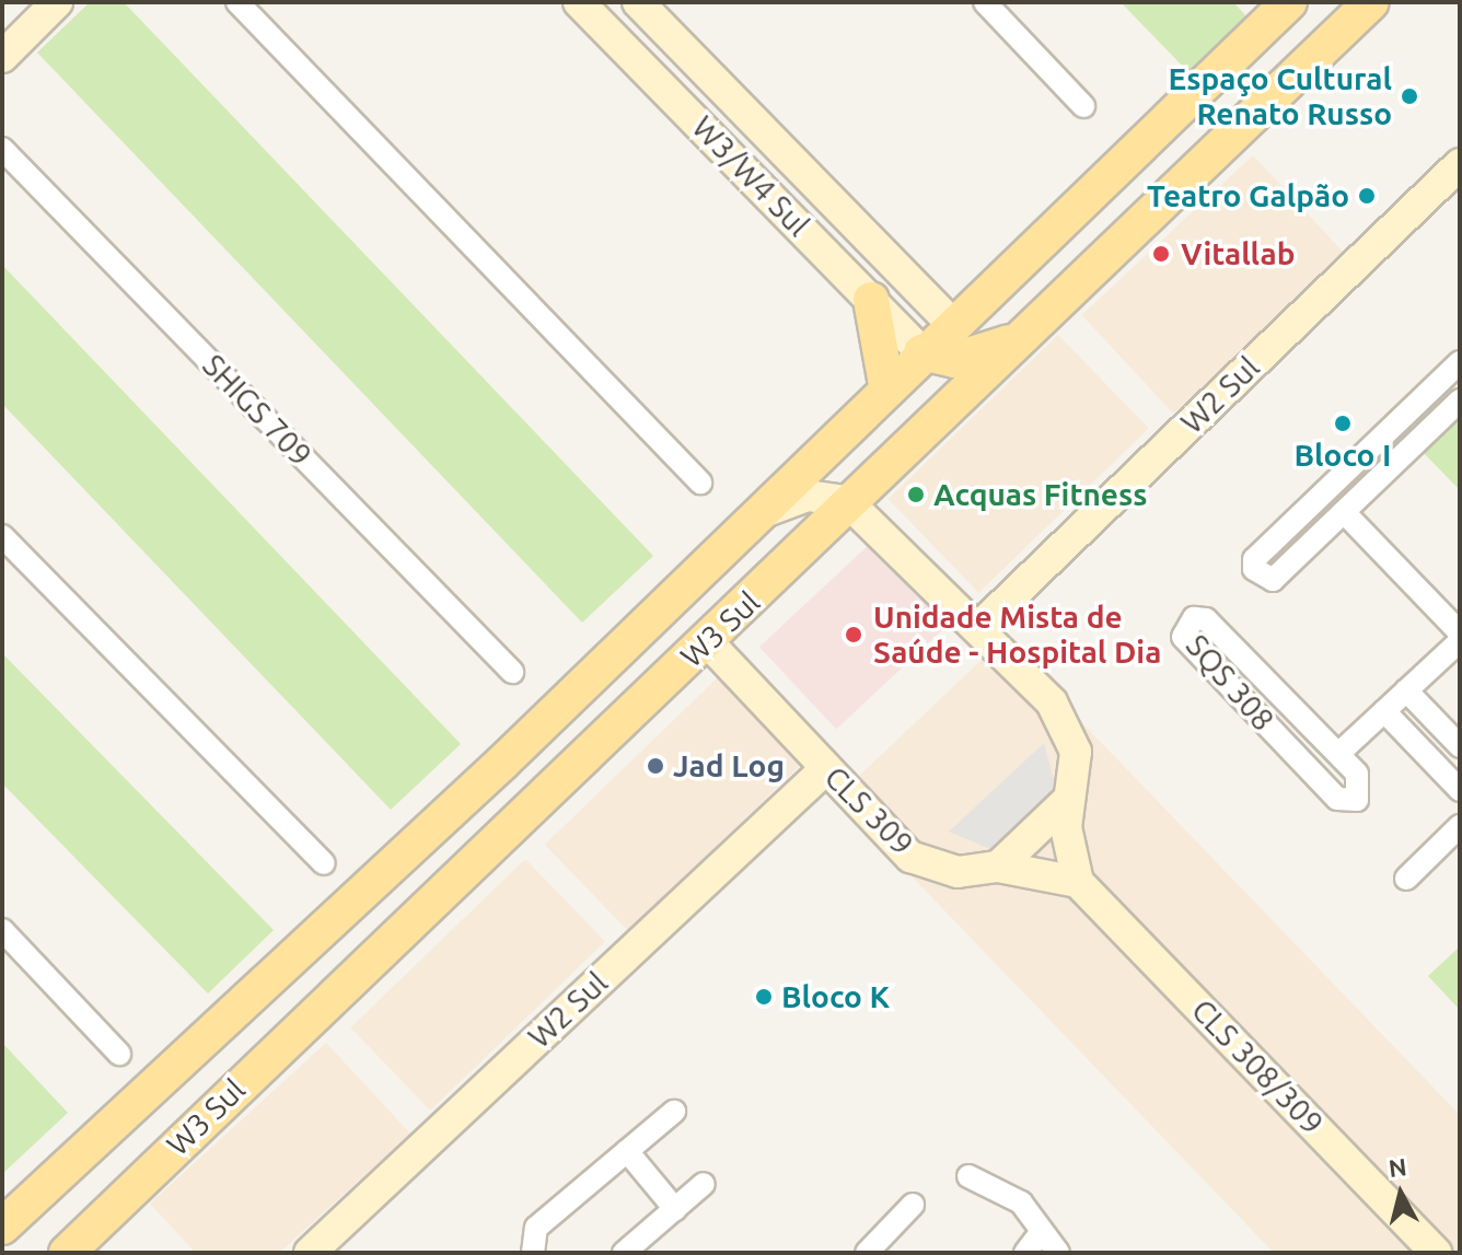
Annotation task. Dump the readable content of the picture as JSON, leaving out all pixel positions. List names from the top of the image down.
{
  "streets": {
    "main road": ["W3 Sul"],
    "street": [
      "W3/W4 Sul",
      "W2 Sul",
      "SHIGS 709",
      "SQS 308",
      "CLS 309",
      "CLS 308/309"
    ]
  },
  "crossings": [
    ["W3/W4 Sul", "W3 Sul"],
    ["W2 Sul", "CLS 309"],
    ["W3 Sul", "CLS 309"],
    ["CLS 309", "CLS 308/309"]
  ],
  "places": [
    "Espaço Cultural Renato Russo",
    "Teatro Galpão",
    "Vitallab",
    "Bloco I",
    "Acquas Fitness",
    "Unidade Mista de Saúde - Hospital Dia",
    "Jad Log",
    "Bloco K"
  ],
  "north": "top"
}
